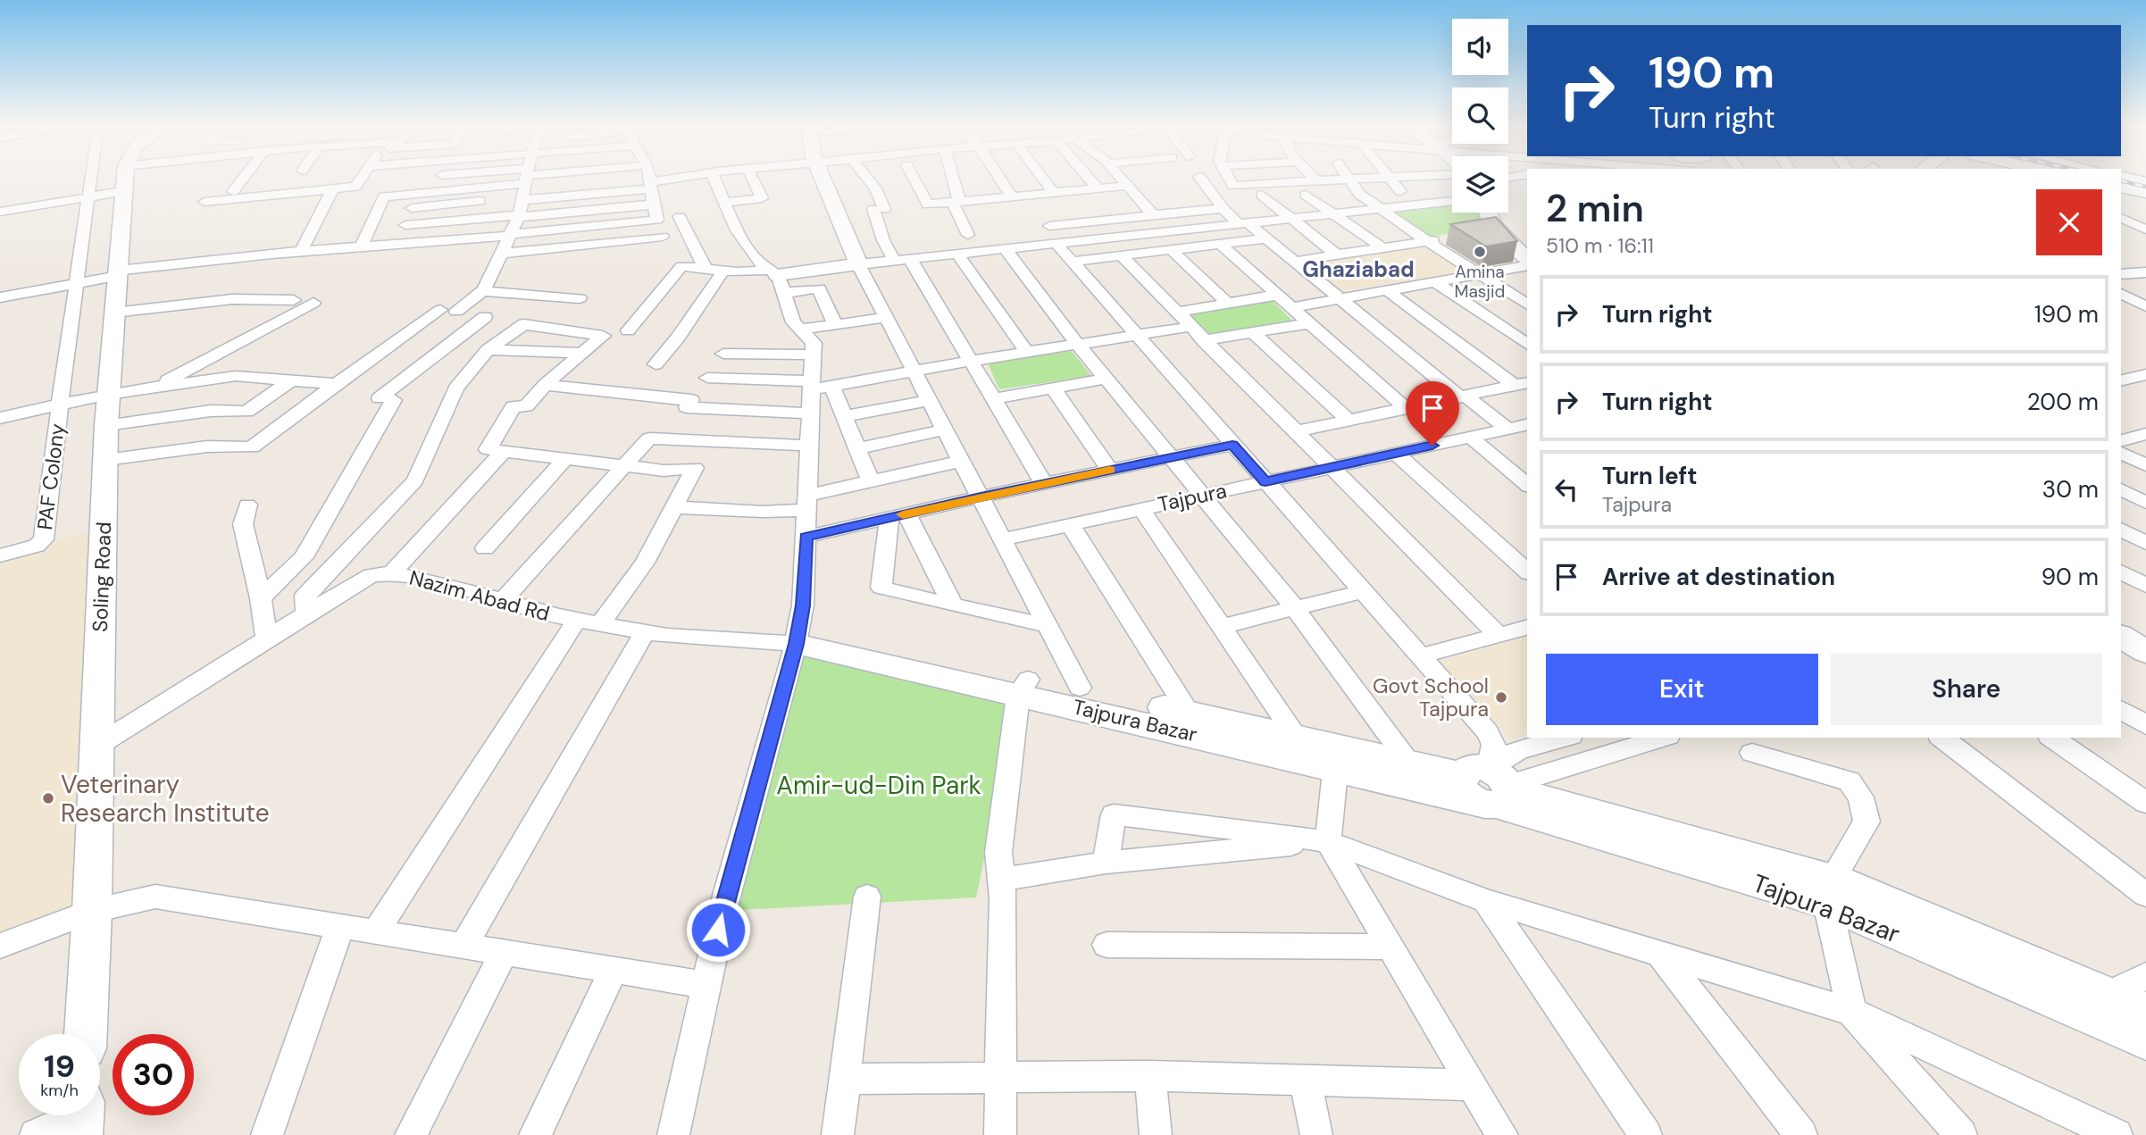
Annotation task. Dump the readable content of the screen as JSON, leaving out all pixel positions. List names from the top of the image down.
{
  "streets": {
    "street": [
      "PAF Colony",
      "Tajpura",
      "Soling Road",
      "Nazim Abad Rd",
      "Tajpura Bazar"
    ]
  },
  "crossings": [
    ["PAF Colony", "Soling Road"],
    ["Soling Road", "Nazim Abad Rd"],
    ["Nazim Abad Rd", "Tajpura Bazar"]
  ],
  "districts": ["Ghaziabad"],
  "parks": ["Amir-ud-Din Park"],
  "places": ["Amina Masjid", "Govt School Tajpura", "Veterinary Research Institute"],
  "page": {
    "turn": ["190 m", "Turn right"],
    "heading": ["2 min", "510 m · 16:11"],
    "list": [
      {
        "name": "Turn right",
        "value": "190 m"
      },
      {
        "name": "Turn right",
        "value": "200 m"
      },
      {
        "name": "Turn left",
        "note": "Tajpura",
        "value": "30 m"
      },
      {
        "name": "Arrive at destination",
        "value": "90 m"
      }
    ],
    "buttons": ["Exit", "Share"],
    "speed": "19 km/h",
    "limit": "30"
  }
}
